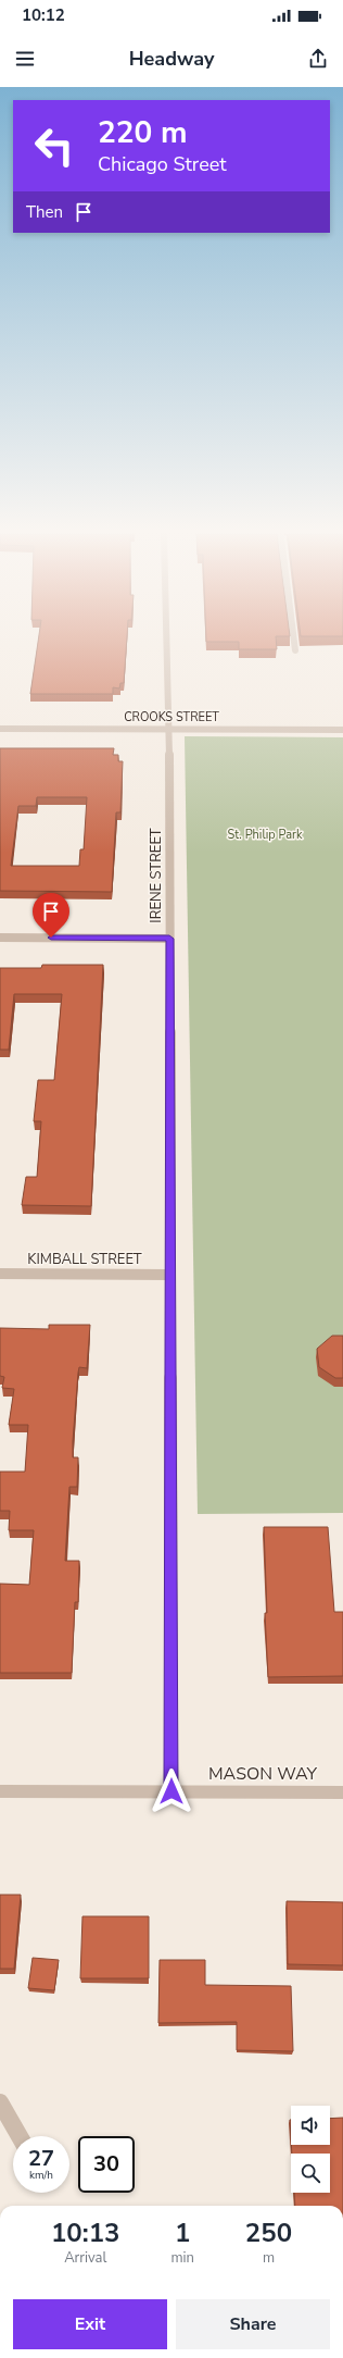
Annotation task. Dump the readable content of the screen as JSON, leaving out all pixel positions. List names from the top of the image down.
{
  "streets": {
    "street": [
      "CROOKS STREET",
      "IRENE STREET",
      "KIMBALL STREET",
      "MASON WAY"
    ]
  },
  "crossings": [
    ["CROOKS STREET", "IRENE STREET"],
    ["IRENE STREET", "KIMBALL STREET"],
    ["IRENE STREET", "MASON WAY"]
  ],
  "parks": ["St. Philip Park"],
  "page": {
    "status": "10:12",
    "header": "Headway",
    "turn": ["220 m", "Chicago Street"],
    "then": "Then",
    "speed": "27 km/h",
    "limit": "30",
    "eta": [
      "10:13",
      "Arrival",
      "1",
      "min",
      "250",
      "m"
    ],
    "buttons": ["Exit", "Share"]
  }
}
